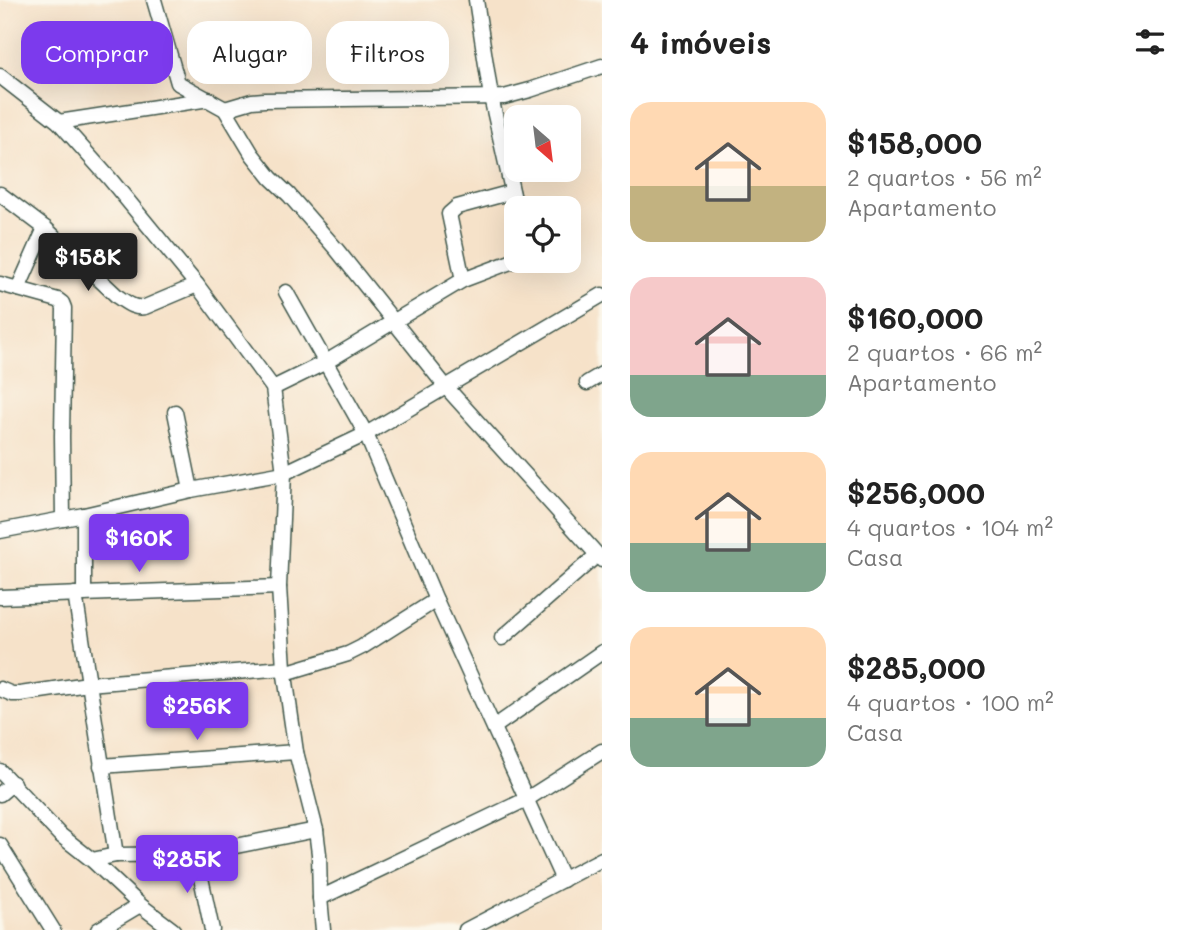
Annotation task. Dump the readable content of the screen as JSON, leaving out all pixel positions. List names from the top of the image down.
{
  "north": "bottom right",
  "page": {
    "heading": "4 imóveis",
    "chip": ["Comprar", "Alugar", "Filtros"],
    "list": [
      {
        "name": "$158,000",
        "note": "2 quartos · 56 m² · Apartamento"
      },
      {
        "name": "$160,000",
        "note": "2 quartos · 66 m² · Apartamento"
      },
      {
        "name": "$256,000",
        "note": "4 quartos · 104 m² · Casa"
      },
      {
        "name": "$285,000",
        "note": "4 quartos · 100 m² · Casa"
      }
    ],
    "price": [
      "$158K",
      "$160K",
      "$256K",
      "$285K"
    ]
  }
}
